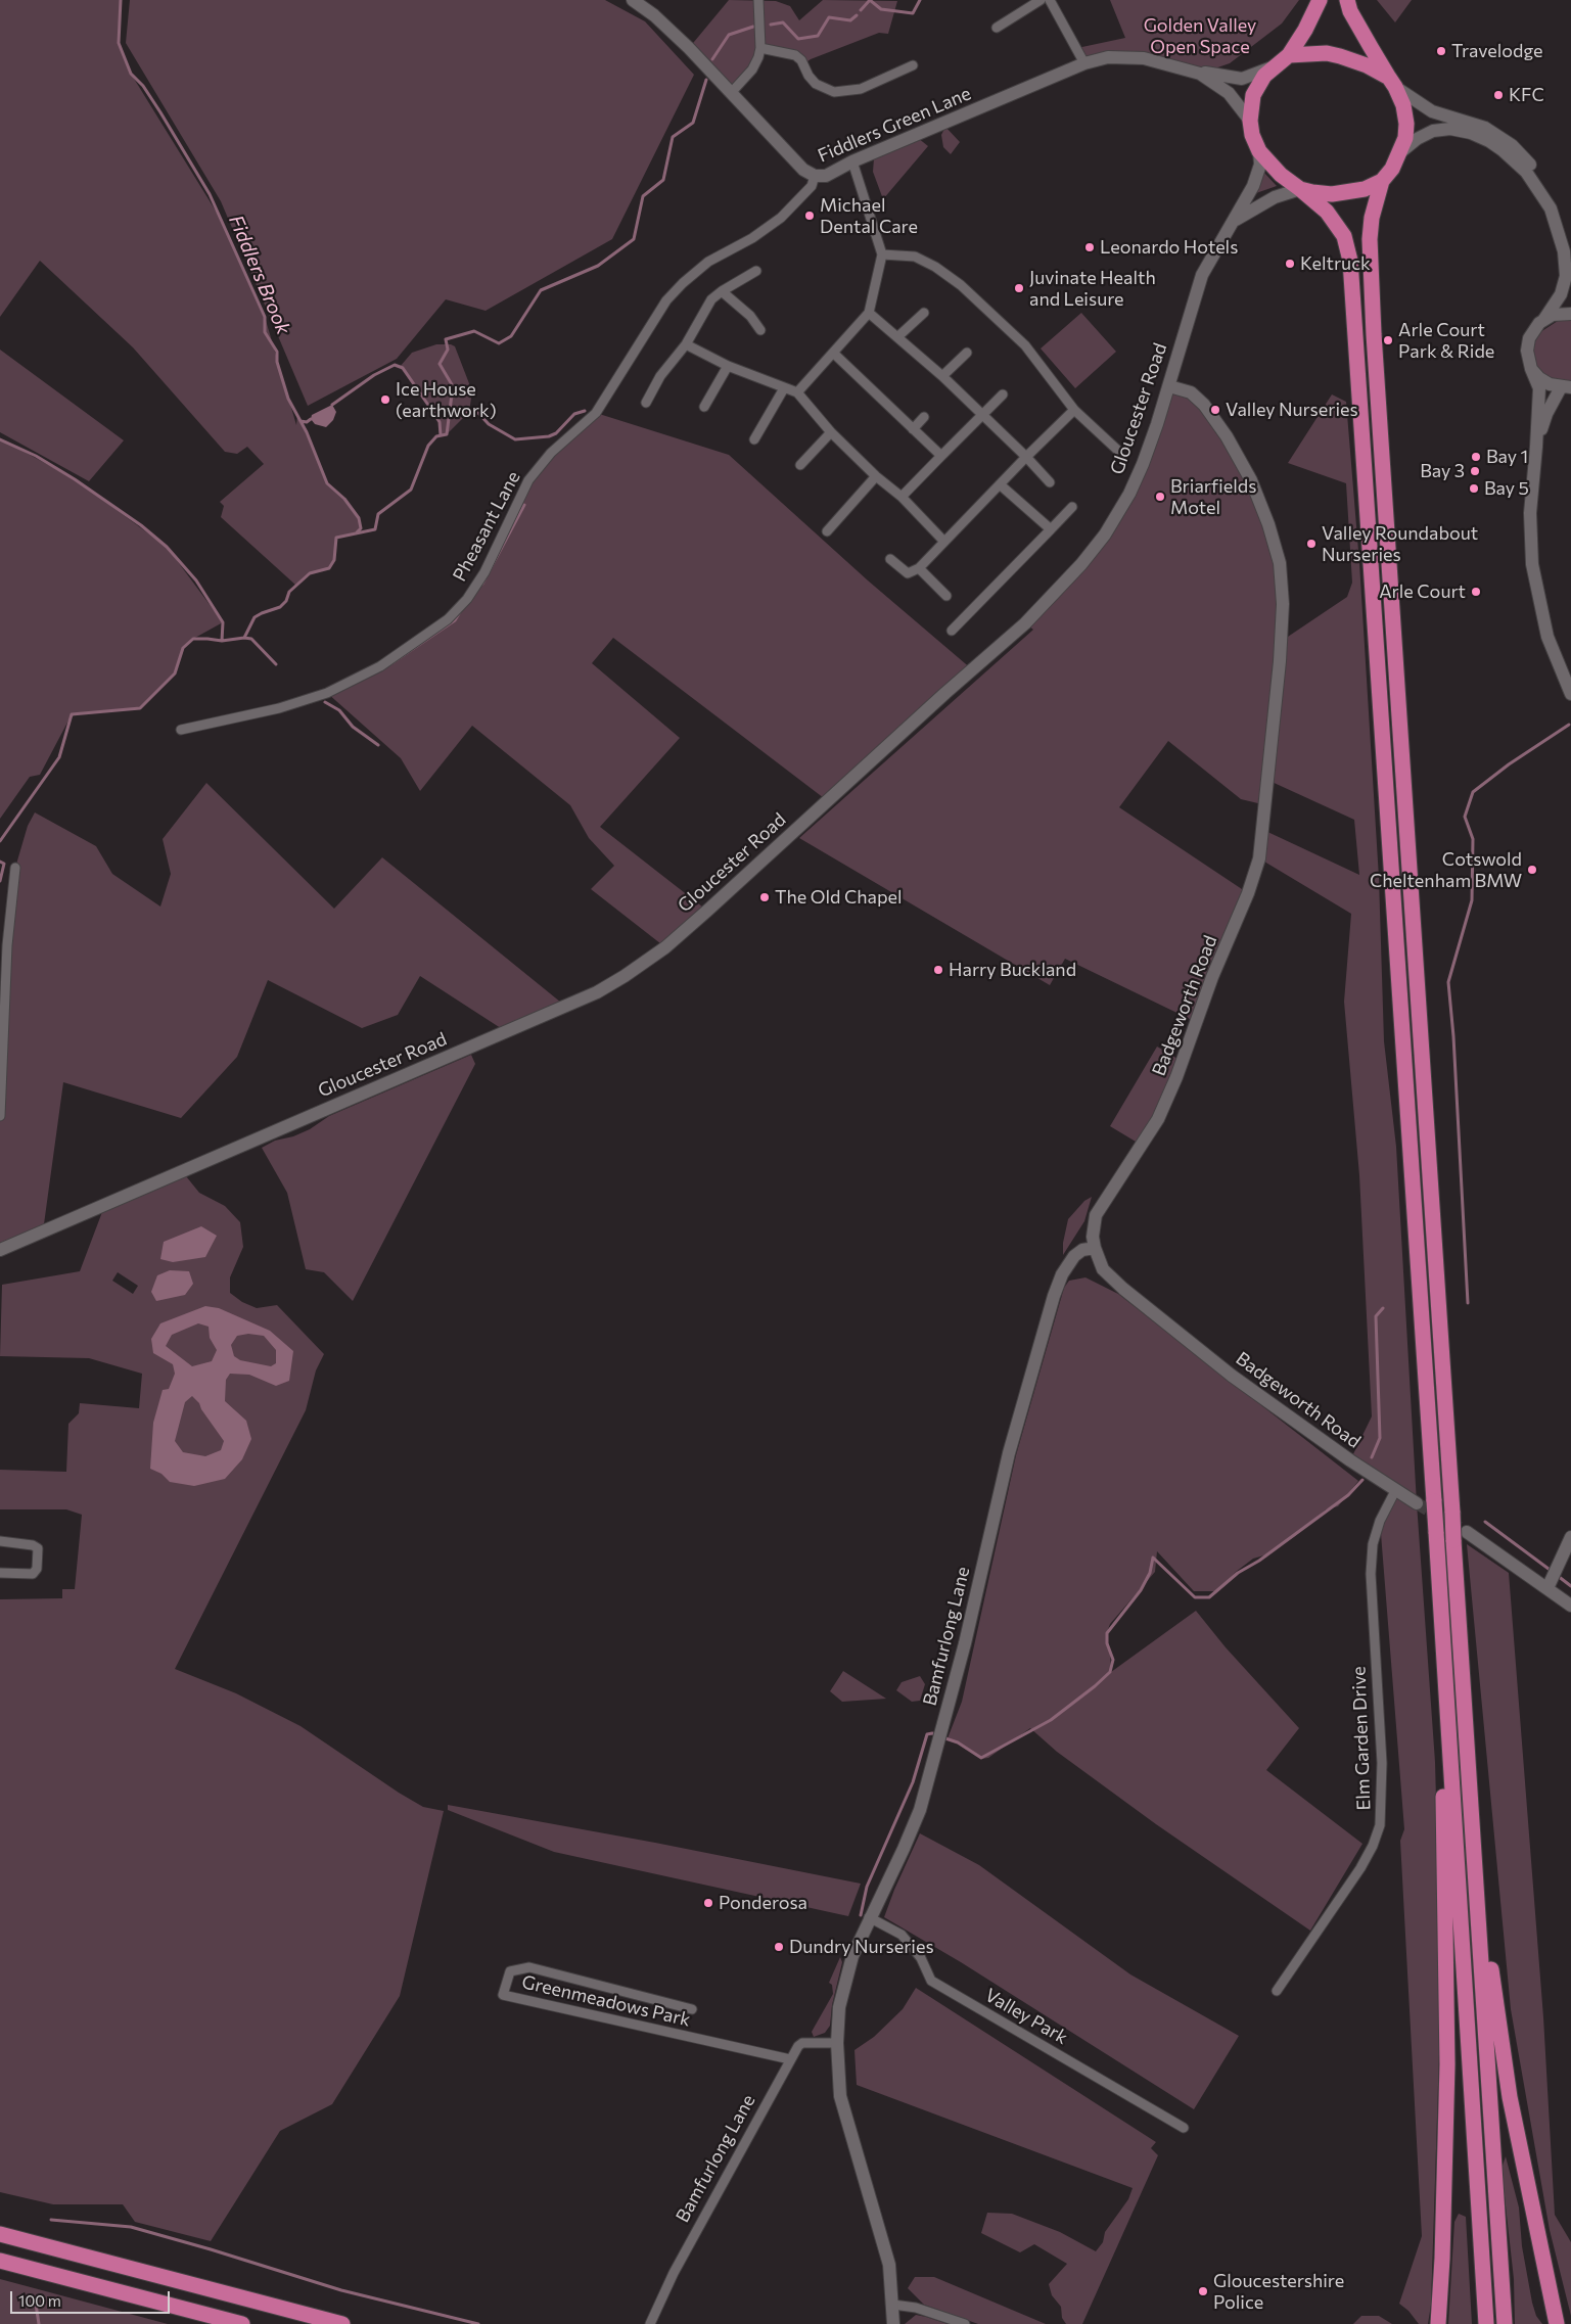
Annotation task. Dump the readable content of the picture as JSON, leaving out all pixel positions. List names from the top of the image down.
{
  "streets": {
    "street": [
      "Fiddlers Green Lane",
      "Gloucester Road",
      "Pheasant Lane",
      "Badgeworth Road",
      "Bamfurlong Lane",
      "Elm Garden Drive",
      "Greenmeadows Park",
      "Valley Park"
    ]
  },
  "crossings": [
    ["Fiddlers Green Lane", "Gloucester Road"],
    ["Fiddlers Green Lane", "Pheasant Lane"],
    ["Gloucester Road", "Badgeworth Road"],
    ["Badgeworth Road", "Bamfurlong Lane"],
    ["Badgeworth Road", "Elm Garden Drive"],
    ["Bamfurlong Lane", "Greenmeadows Park"],
    ["Bamfurlong Lane", "Valley Park"]
  ],
  "water": ["Fiddlers Brook"],
  "parks": ["Golden Valley Open Space"],
  "places": [
    "Travelodge",
    "KFC",
    "Michael Dental Care",
    "Leonardo Hotels",
    "Keltruck",
    "Juvinate Health and Leisure",
    "Arle Court Park & Ride",
    "Ice House (earthwork)",
    "Valley Nurseries",
    "Bay 1",
    "Bay 3",
    "Bay 5",
    "Briarfields Motel",
    "Valley Roundabout Nurseries",
    "Arle Court",
    "Cotswold Cheltenham BMW",
    "The Old Chapel",
    "Harry Buckland",
    "Ponderosa",
    "Dundry Nurseries",
    "Gloucestershire Police"
  ],
  "scale_bar": "100 m"
}
